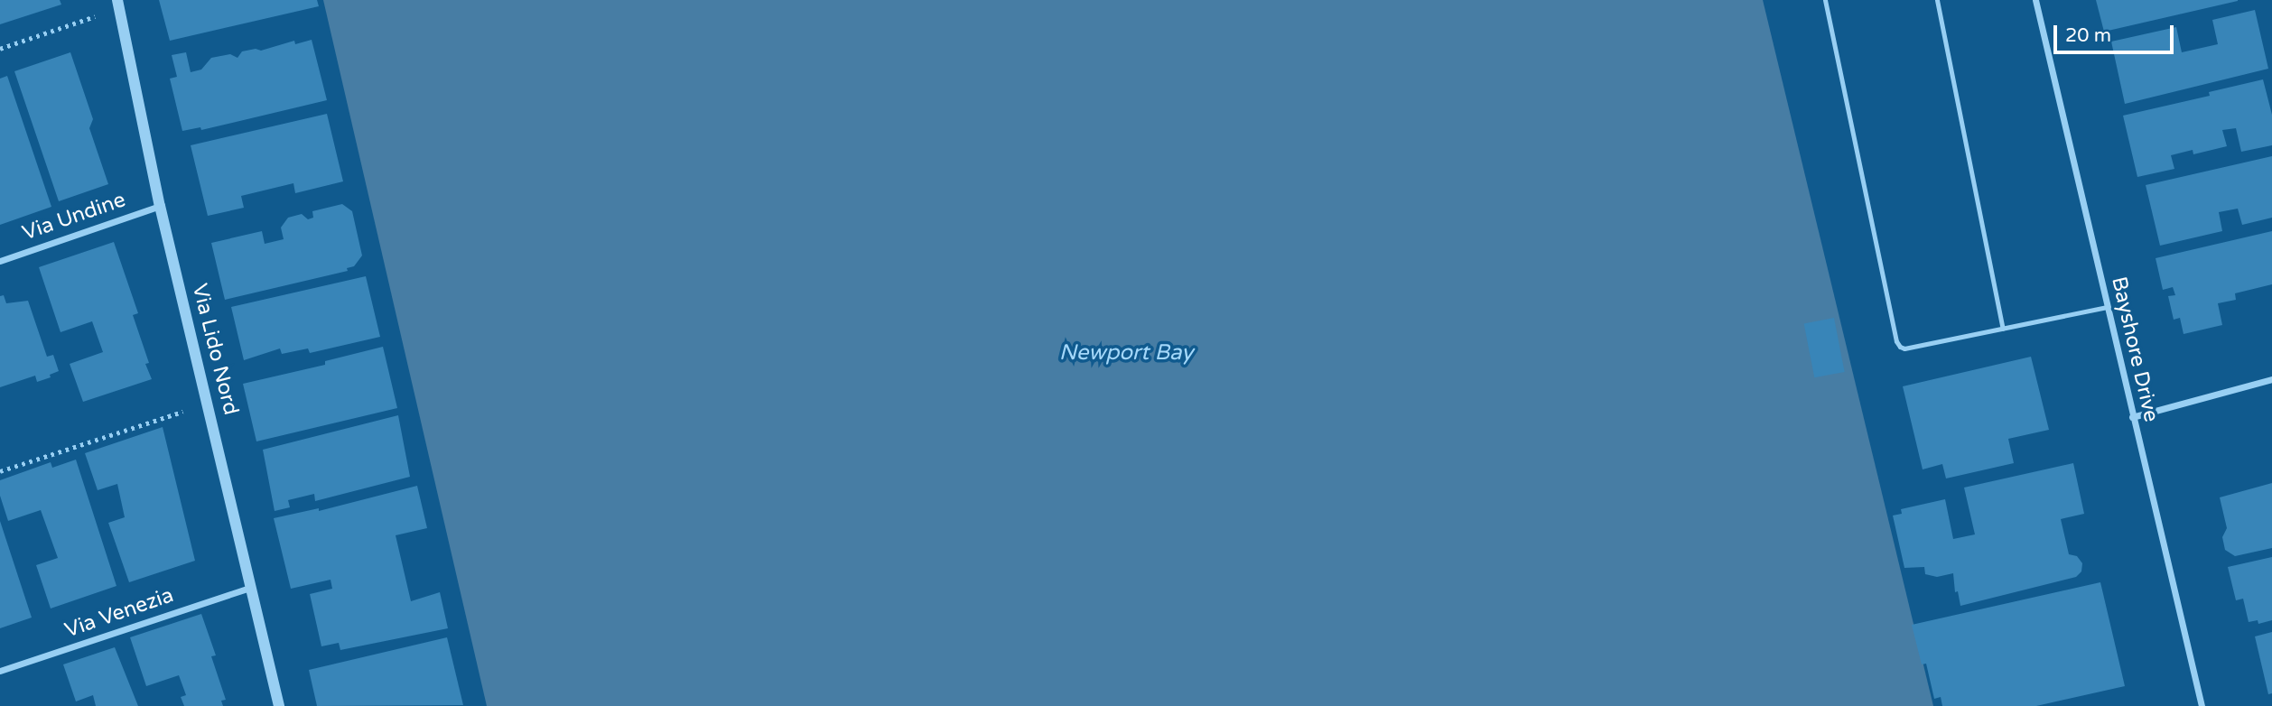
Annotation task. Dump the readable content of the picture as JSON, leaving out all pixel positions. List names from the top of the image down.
{
  "streets": {
    "street": [
      "Via Undine",
      "Via Lido Nord",
      "Bayshore Drive",
      "Via Venezia"
    ]
  },
  "crossings": [
    ["Via Undine", "Via Lido Nord"],
    ["Via Lido Nord", "Via Venezia"]
  ],
  "water": ["Newport Bay"],
  "scale_bar": "20 m"
}
